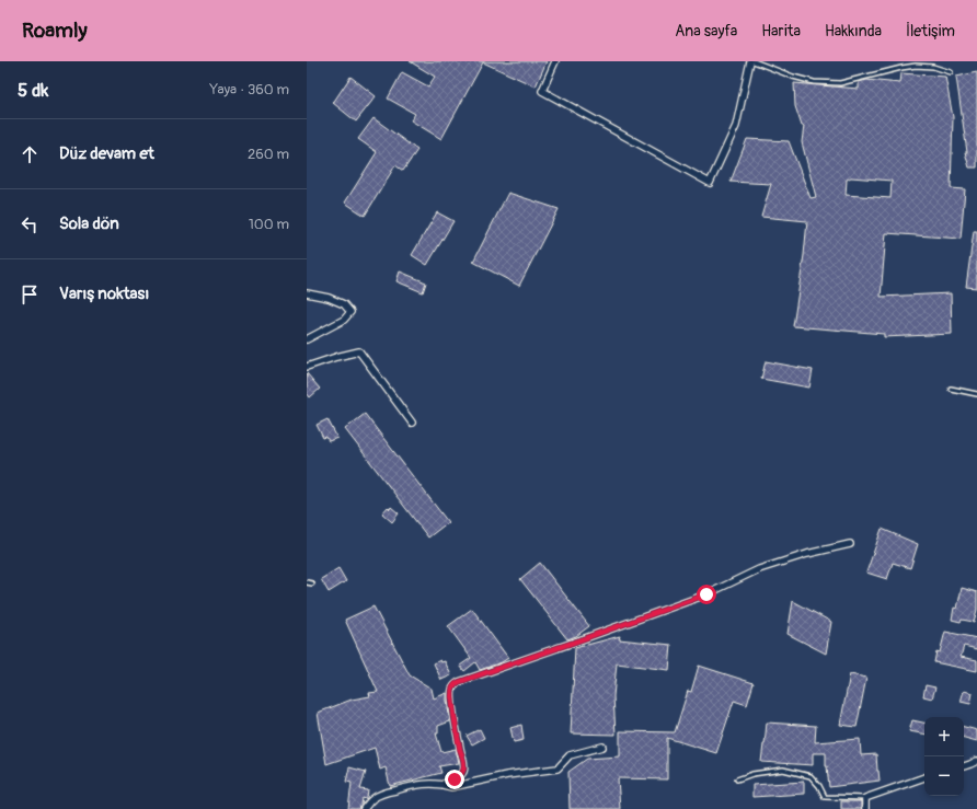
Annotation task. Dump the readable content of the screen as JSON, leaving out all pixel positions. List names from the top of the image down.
{
  "page": {
    "header": "Roamly",
    "nav": [
      "Ana sayfa",
      "Harita",
      "Hakkında",
      "İletişim"
    ],
    "heading": ["5 dk", "Yaya · 360 m"],
    "list": [
      ["Düz devam et", "260 m"],
      ["Sola dön", "100 m"],
      "Varış noktası"
    ],
    "map_buttons": ["+", "−"]
  }
}
